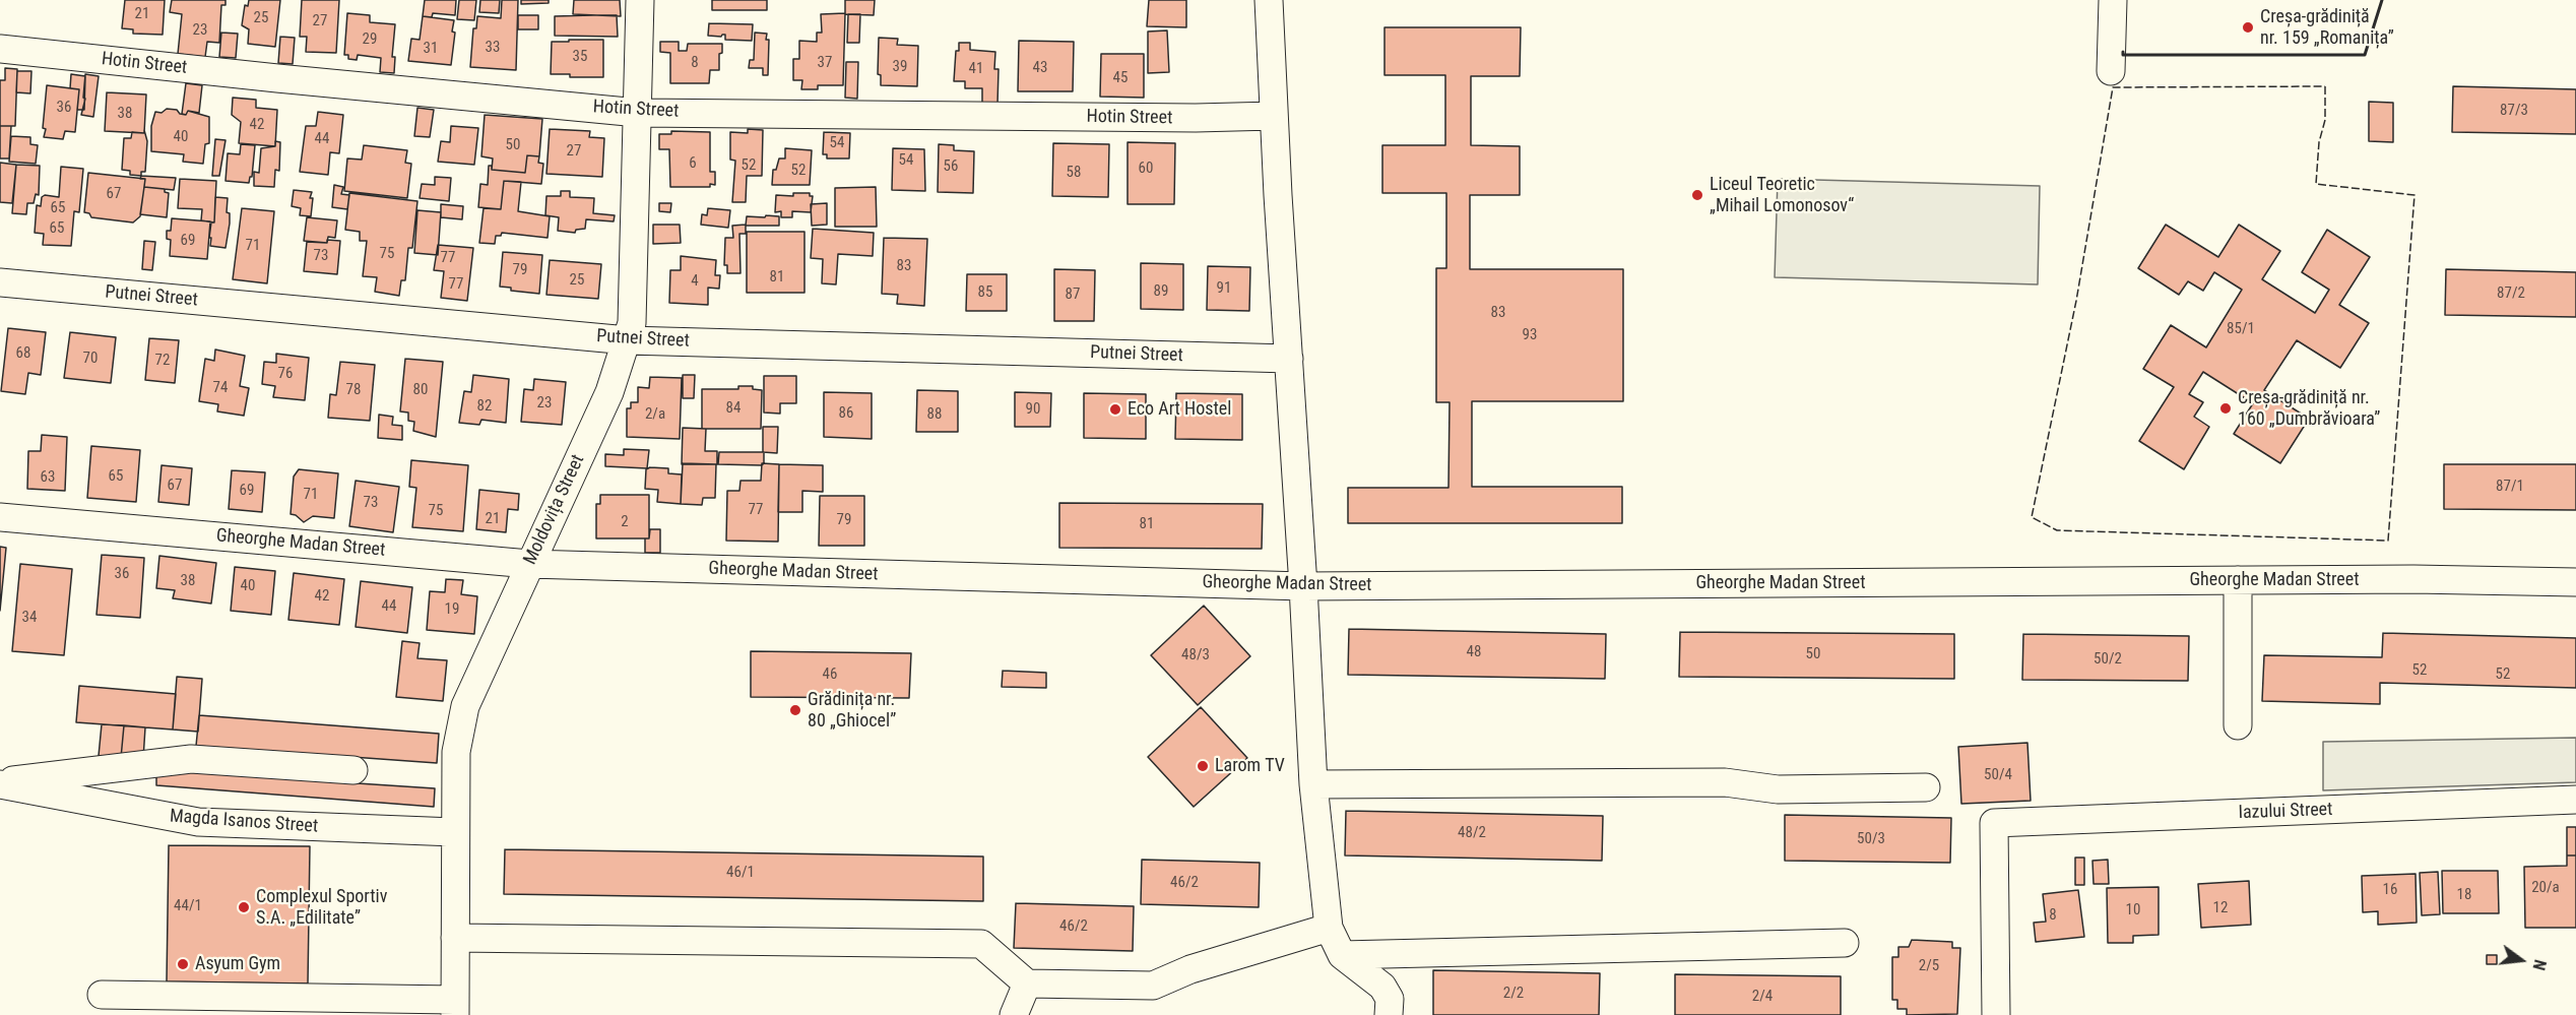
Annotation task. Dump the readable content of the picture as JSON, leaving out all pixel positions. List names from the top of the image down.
{
  "streets": {
    "street": [
      "Hotin Street",
      "Putnei Street",
      "Moldovița Street",
      "Gheorghe Madan Street",
      "Iazului Street",
      "Magda Isanos Street"
    ]
  },
  "crossings": [
    ["Hotin Street", "Moldovița Street"],
    ["Putnei Street", "Moldovița Street"],
    ["Moldovița Street", "Gheorghe Madan Street"],
    ["Moldovița Street", "Magda Isanos Street"]
  ],
  "places": [
    "Creșa-grădiniță nr. 159 „Romanița”",
    "Liceul Teoretic „Mihail Lomonosov“",
    "Creșa-grădiniță nr. 160 „Dumbrăvioara”",
    "Eco Art Hostel",
    "Grădinița nr. 80 „Ghiocel”",
    "Larom TV",
    "Complexul Sportiv S.A. „Edilitate”",
    "Asyum Gym"
  ],
  "house_numbers": [
    "21",
    "25",
    "27",
    "23",
    "29",
    "33",
    "31",
    "35",
    "8",
    "37",
    "39",
    "43",
    "41",
    "45",
    "36",
    "87/3",
    "38",
    "42",
    "40",
    "44",
    "54",
    "50",
    "27",
    "54",
    "6",
    "52",
    "56",
    "60",
    "52",
    "58",
    "67",
    "65",
    "65",
    "69",
    "71",
    "75",
    "73",
    "77",
    "83",
    "79",
    "81",
    "25",
    "4",
    "77",
    "91",
    "89",
    "85",
    "87/2",
    "87",
    "83",
    "85/1",
    "93",
    "68",
    "70",
    "72",
    "76",
    "74",
    "78",
    "80",
    "23",
    "82",
    "84",
    "90",
    "86",
    "2/a",
    "88",
    "65",
    "63",
    "67",
    "87/1",
    "69",
    "71",
    "73",
    "77",
    "75",
    "21",
    "79",
    "2",
    "81",
    "36",
    "38",
    "40",
    "42",
    "44",
    "19",
    "34",
    "48",
    "50",
    "48/3",
    "50/2",
    "52",
    "46",
    "52",
    "50/4",
    "48/2",
    "50/3",
    "46/1",
    "46/2",
    "20/a",
    "16",
    "18",
    "44/1",
    "12",
    "10",
    "8",
    "46/2",
    "2/5",
    "2/2",
    "2/4"
  ],
  "north": "right"
}
